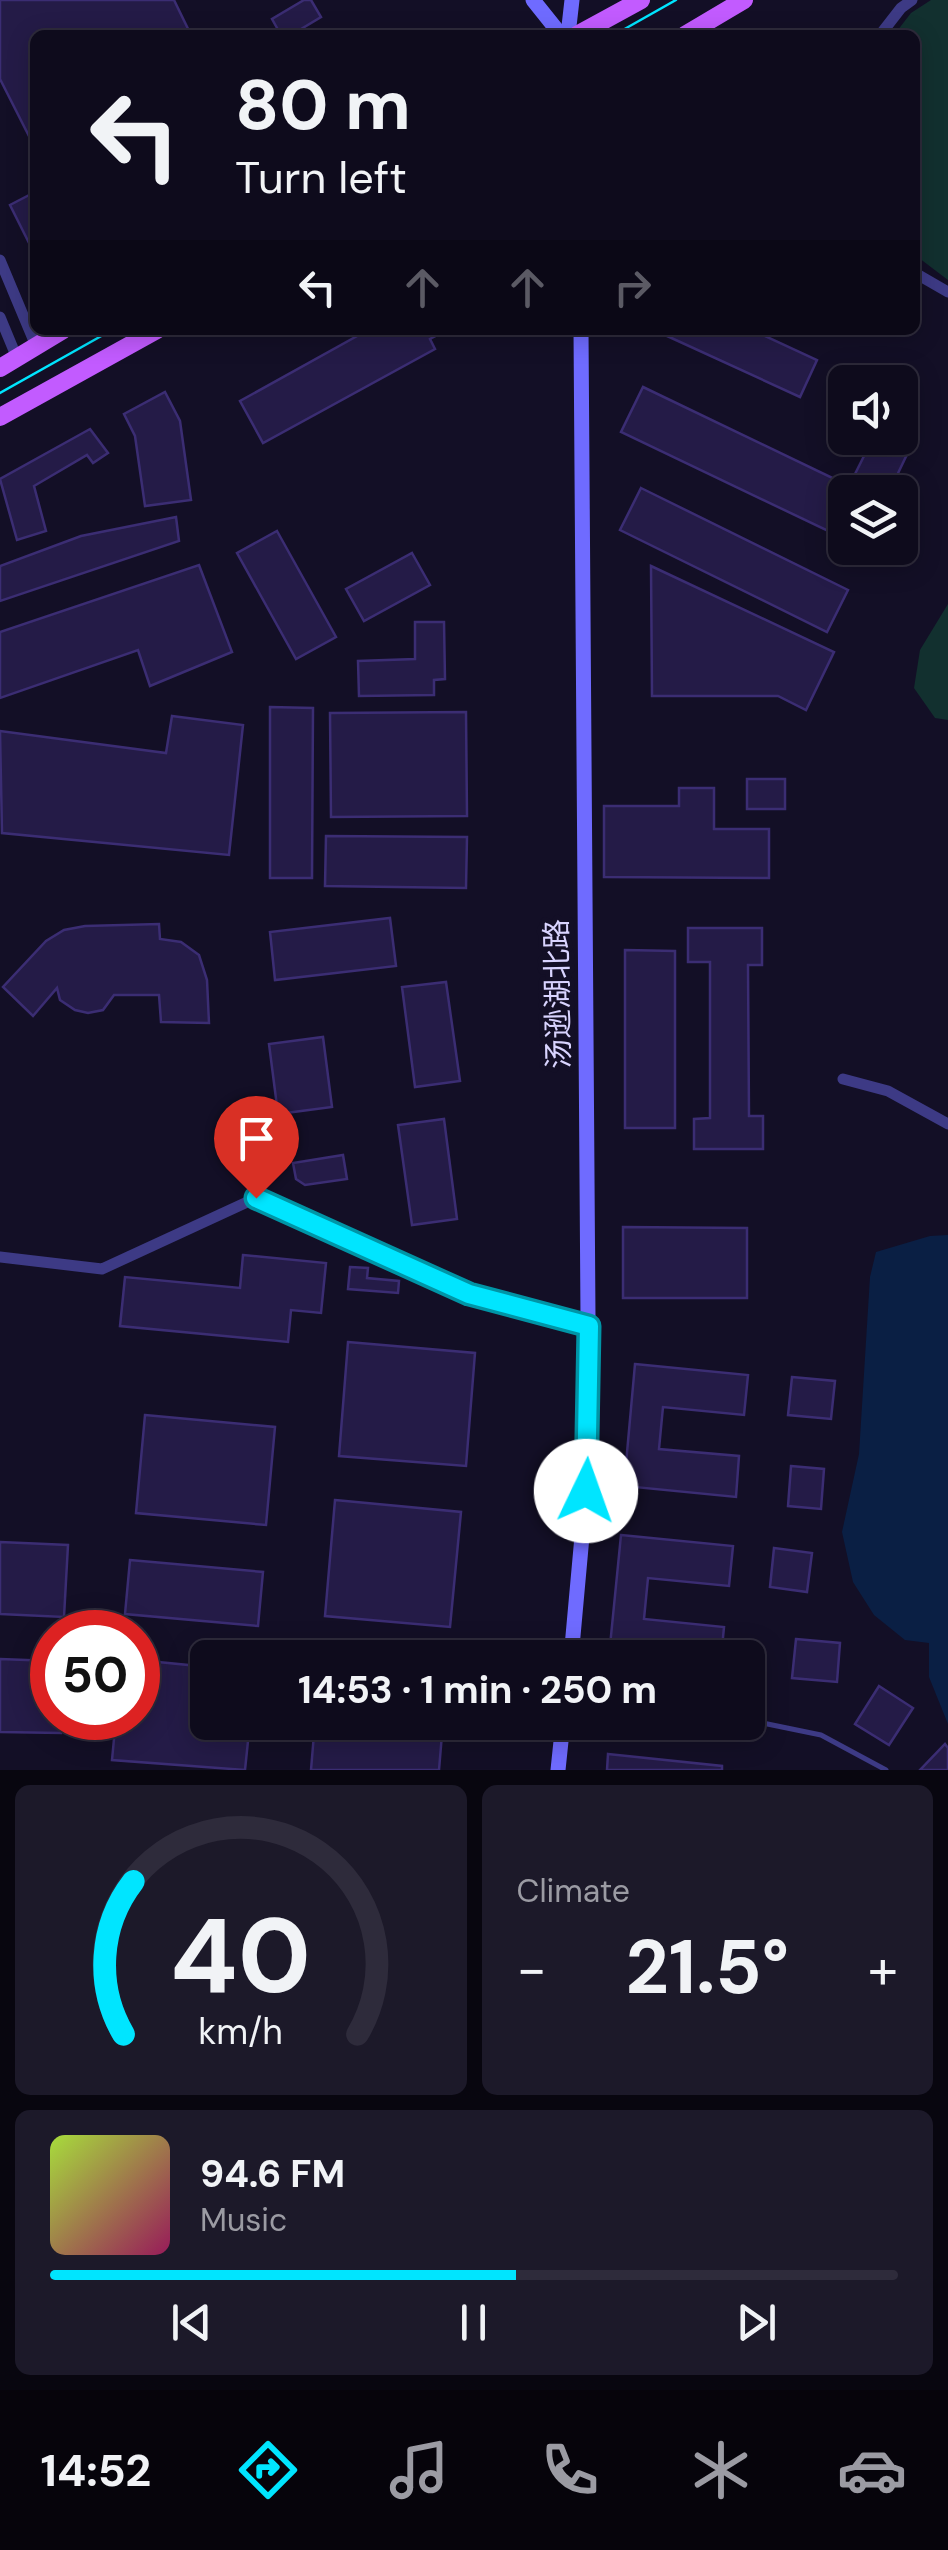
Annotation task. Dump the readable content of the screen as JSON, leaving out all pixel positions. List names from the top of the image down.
{
  "streets": {
    "main road": ["汤逊湖北路"]
  },
  "page": {
    "turn": ["80 m", "Turn left"],
    "limit": "50",
    "trip": "14:53 · 1 min · 250 m",
    "tile": "Climate",
    "heat": ["−", "21.5°", "+"],
    "song": ["94.6 FM", "Music"],
    "tabs": "14:52",
    "gauge": ["40", "km/h"]
  }
}
